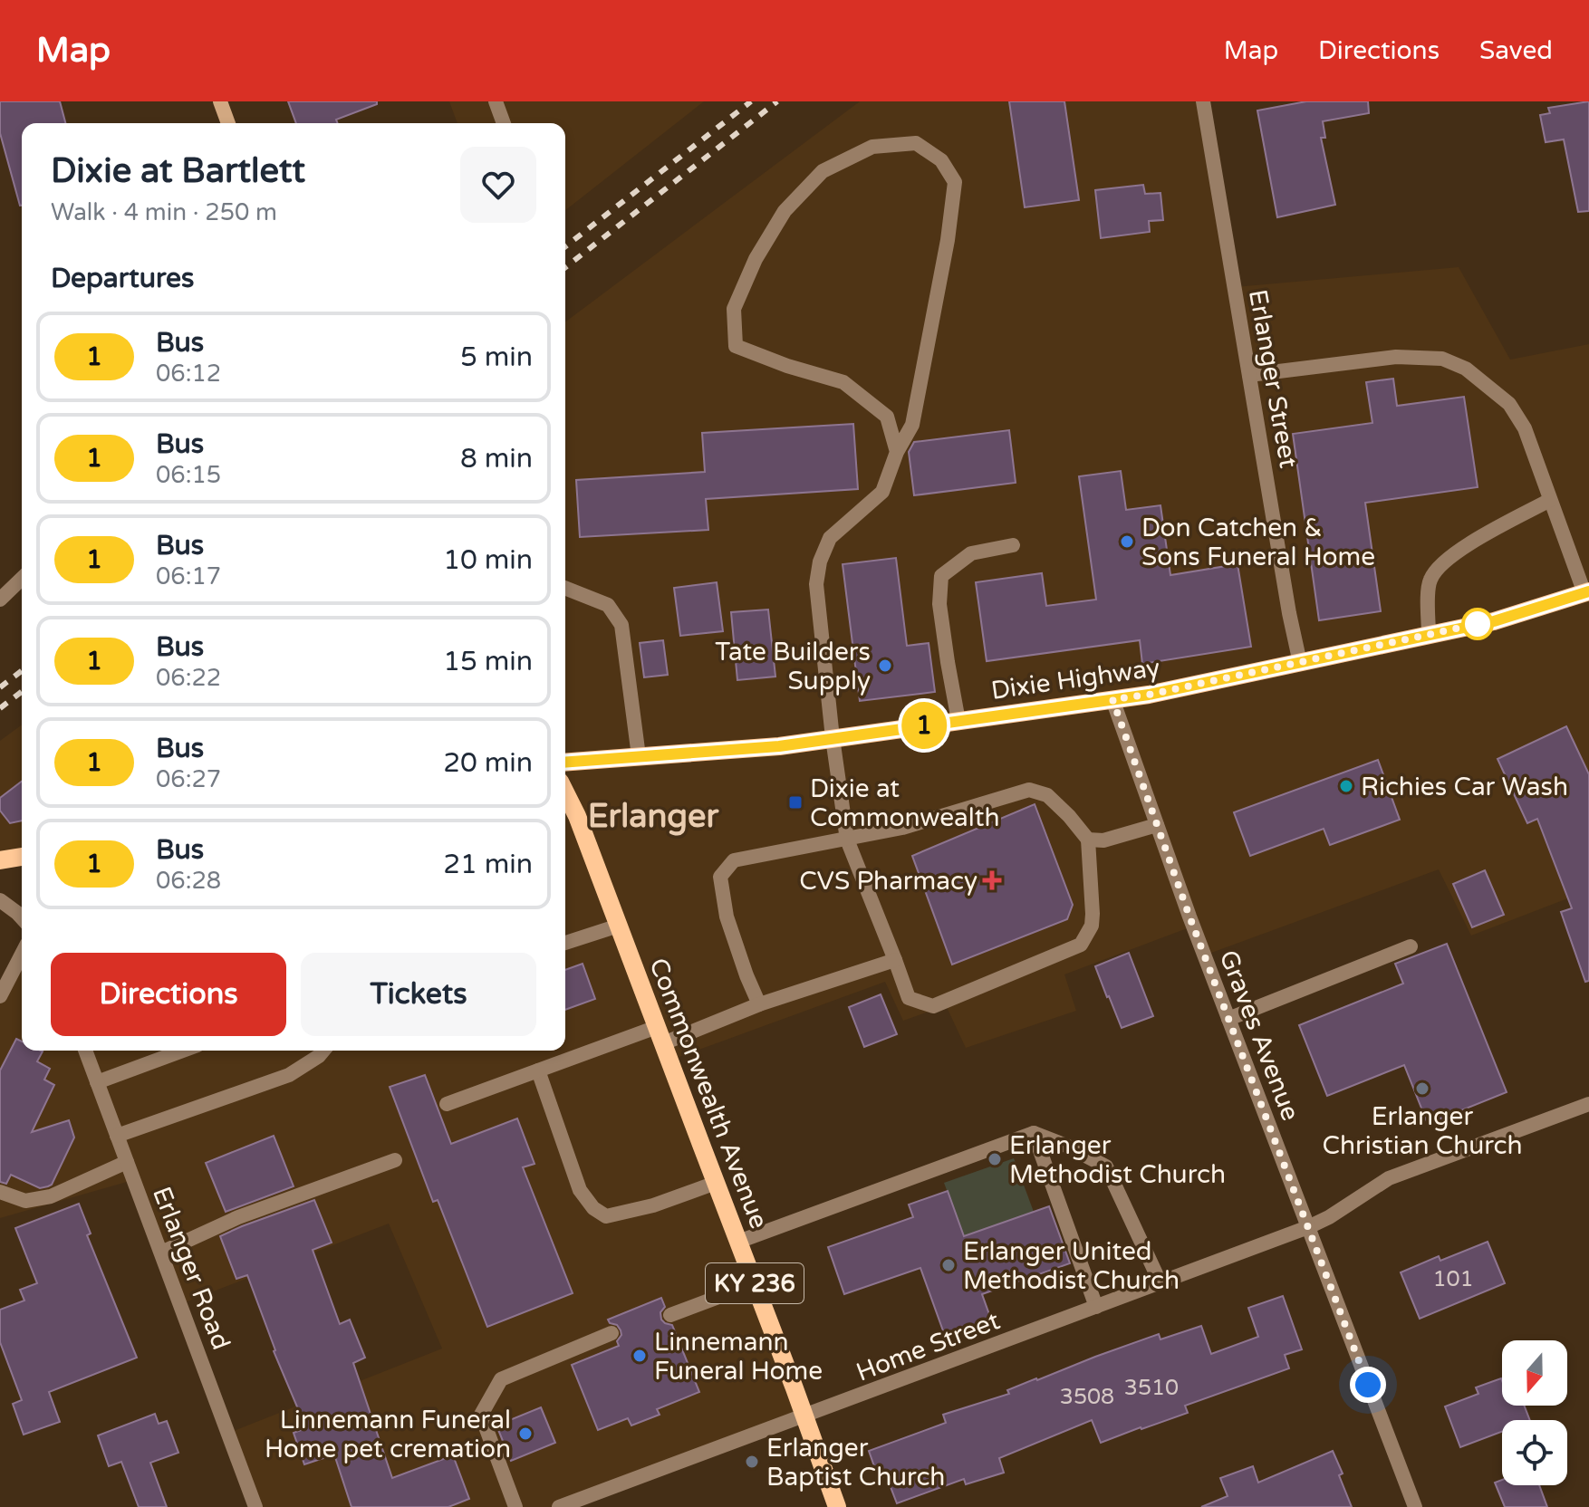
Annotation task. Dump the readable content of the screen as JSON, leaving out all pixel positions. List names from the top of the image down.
{
  "streets": {
    "main road": ["Dixie Highway", "Commonwealth Avenue", "KY 236"],
    "street": [
      "Erlanger Street",
      "Graves Avenue",
      "Erlanger Road",
      "Home Street"
    ]
  },
  "crossings": [
    ["Erlanger Street", "Dixie Highway"],
    ["Dixie Highway", "Graves Avenue"],
    ["Graves Avenue", "Home Street"],
    ["Commonwealth Avenue", "Home Street"]
  ],
  "districts": ["Erlanger"],
  "places": {
    "other": [
      "Don Catchen & Sons Funeral Home",
      "Tate Builders Supply",
      "Richies Car Wash",
      "Erlanger Christian Church",
      "Erlanger Methodist Church",
      "Erlanger United Methodist Church",
      "Linnemann Funeral Home",
      "Linnemann Funeral Home pet cremation",
      "Erlanger Baptist Church"
    ],
    "transit": ["Dixie at Commonwealth"],
    "health": ["CVS Pharmacy"]
  },
  "lines": ["bus line 1"],
  "house_numbers": ["101", "3510", "3508"],
  "north": "bottom",
  "page": {
    "header": "Map",
    "nav": ["Map", "Directions", "Saved"],
    "on_map": "1",
    "heading": [
      ["Dixie at Bartlett", "Walk · 4 min · 250 m"],
      "Departures"
    ],
    "list": [
      {
        "mark": "1",
        "name": "Bus",
        "note": "06:12",
        "value": "5 min"
      },
      {
        "mark": "1",
        "name": "Bus",
        "note": "06:15",
        "value": "8 min"
      },
      {
        "mark": "1",
        "name": "Bus",
        "note": "06:17",
        "value": "10 min"
      },
      {
        "mark": "1",
        "name": "Bus",
        "note": "06:22",
        "value": "15 min"
      },
      {
        "mark": "1",
        "name": "Bus",
        "note": "06:27",
        "value": "20 min"
      },
      {
        "mark": "1",
        "name": "Bus",
        "note": "06:28",
        "value": "21 min"
      }
    ],
    "buttons": ["Directions", "Tickets"]
  }
}
